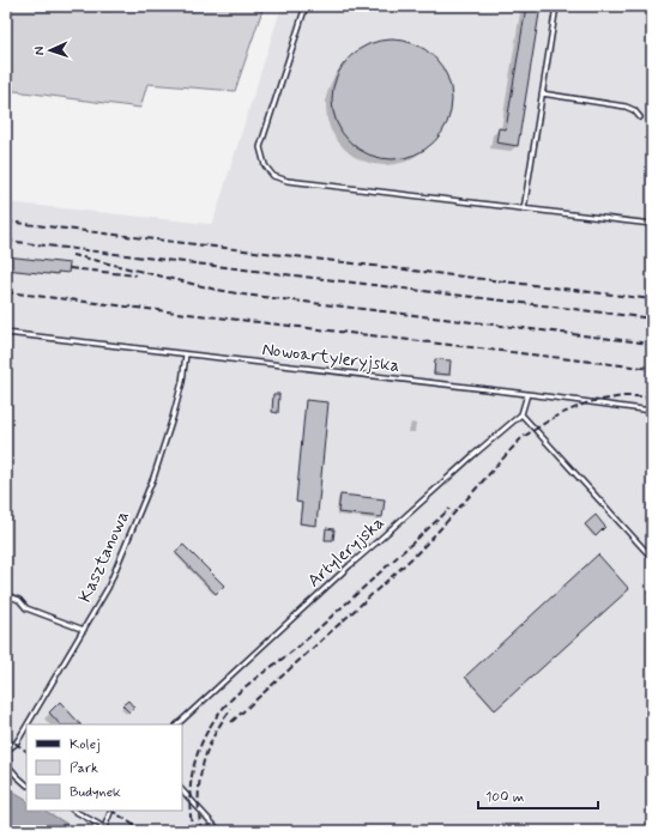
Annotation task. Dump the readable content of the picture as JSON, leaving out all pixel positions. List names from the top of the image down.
{
  "streets": {
    "lane": ["Nowoartyleryjska", "Artyleryjska", "Kasztanowa"]
  },
  "crossings": [
    ["Nowoartyleryjska", "Kasztanowa"]
  ],
  "legend": ["Kolej", "Park", "Budynek"],
  "scale_bar": "100 m",
  "north": "left"
}
